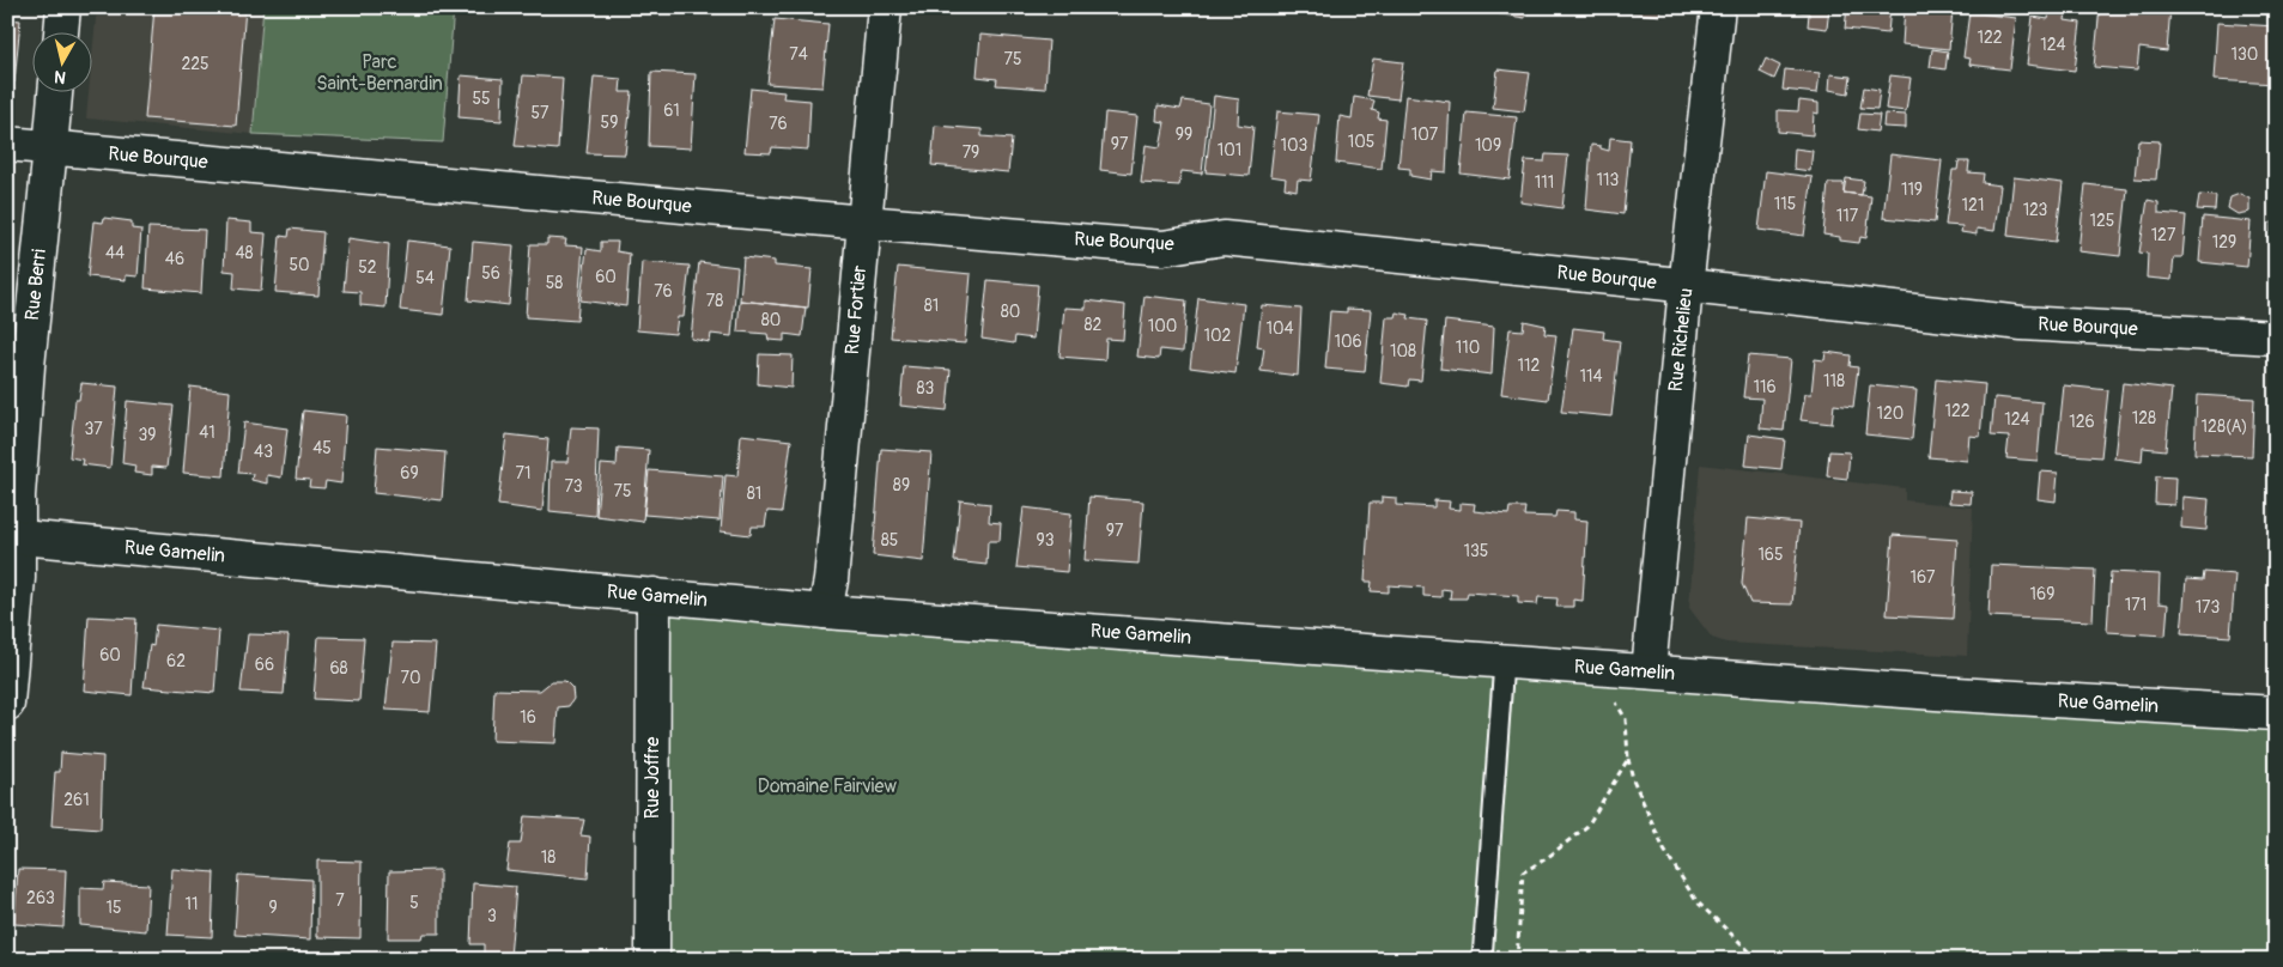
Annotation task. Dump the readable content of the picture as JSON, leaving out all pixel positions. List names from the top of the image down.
{
  "streets": {
    "street": [
      "Rue Bourque",
      "Rue Berri",
      "Rue Fortier",
      "Rue Richelieu",
      "Rue Gamelin",
      "Rue Joffre"
    ]
  },
  "crossings": [
    ["Rue Bourque", "Rue Berri"],
    ["Rue Bourque", "Rue Fortier"],
    ["Rue Bourque", "Rue Richelieu"],
    ["Rue Berri", "Rue Gamelin"],
    ["Rue Fortier", "Rue Gamelin"],
    ["Rue Richelieu", "Rue Gamelin"],
    ["Rue Gamelin", "Rue Joffre"]
  ],
  "parks": ["Parc Saint-Bernardin", "Domaine Fairview"],
  "house_numbers": [
    "122",
    "124",
    "74",
    "130",
    "75",
    "225",
    "55",
    "61",
    "57",
    "59",
    "76",
    "99",
    "107",
    "105",
    "97",
    "103",
    "109",
    "101",
    "79",
    "113",
    "111",
    "119",
    "115",
    "121",
    "123",
    "117",
    "125",
    "127",
    "129",
    "44",
    "48",
    "46",
    "50",
    "52",
    "56",
    "60",
    "54",
    "58",
    "76",
    "78",
    "81",
    "80",
    "80",
    "82",
    "100",
    "104",
    "102",
    "106",
    "110",
    "108",
    "112",
    "114",
    "118",
    "116",
    "83",
    "122",
    "120",
    "128",
    "124",
    "126",
    "128(A)",
    "37",
    "41",
    "39",
    "45",
    "43",
    "69",
    "71",
    "89",
    "73",
    "75",
    "81",
    "97",
    "85",
    "93",
    "135",
    "165",
    "167",
    "169",
    "171",
    "173",
    "60",
    "62",
    "66",
    "68",
    "70",
    "16",
    "261",
    "18",
    "263",
    "7",
    "5",
    "11",
    "15",
    "9",
    "3"
  ],
  "north": "bottom"
}
